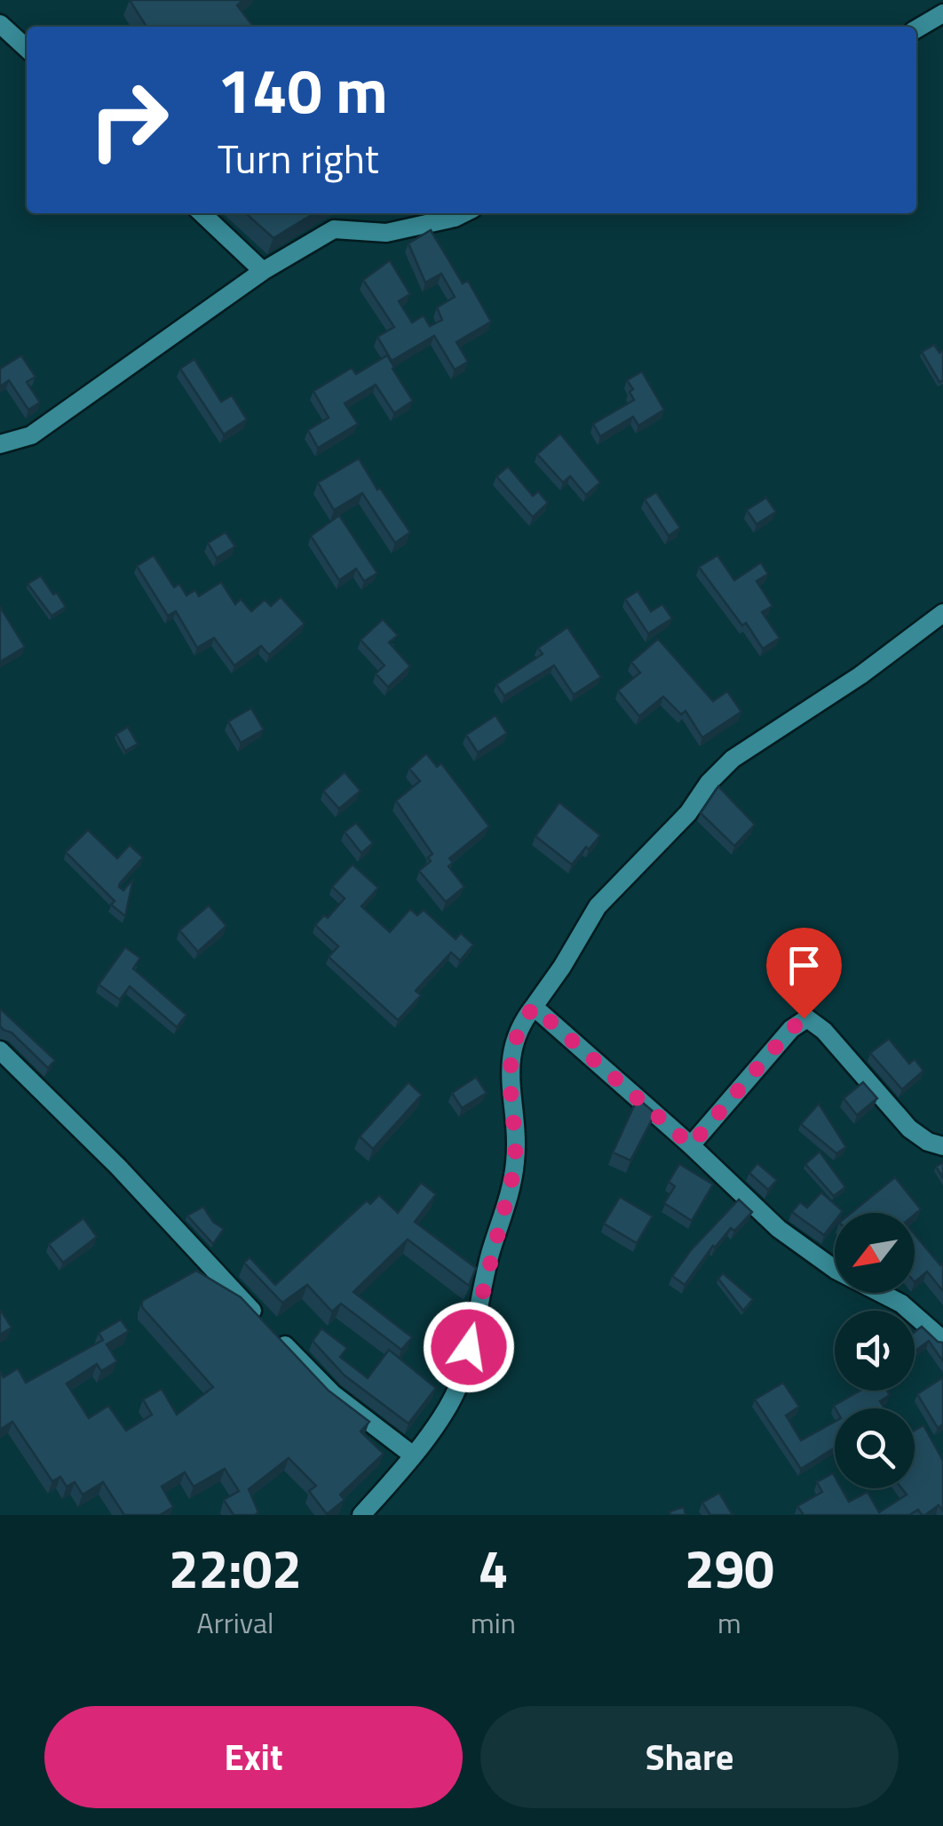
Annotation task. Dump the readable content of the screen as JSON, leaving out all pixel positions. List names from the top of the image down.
{
  "north": "bottom left",
  "page": {
    "turn": ["140 m", "Turn right"],
    "eta": [
      "22:02",
      "Arrival",
      "4",
      "min",
      "290",
      "m"
    ],
    "buttons": ["Exit", "Share"]
  }
}
